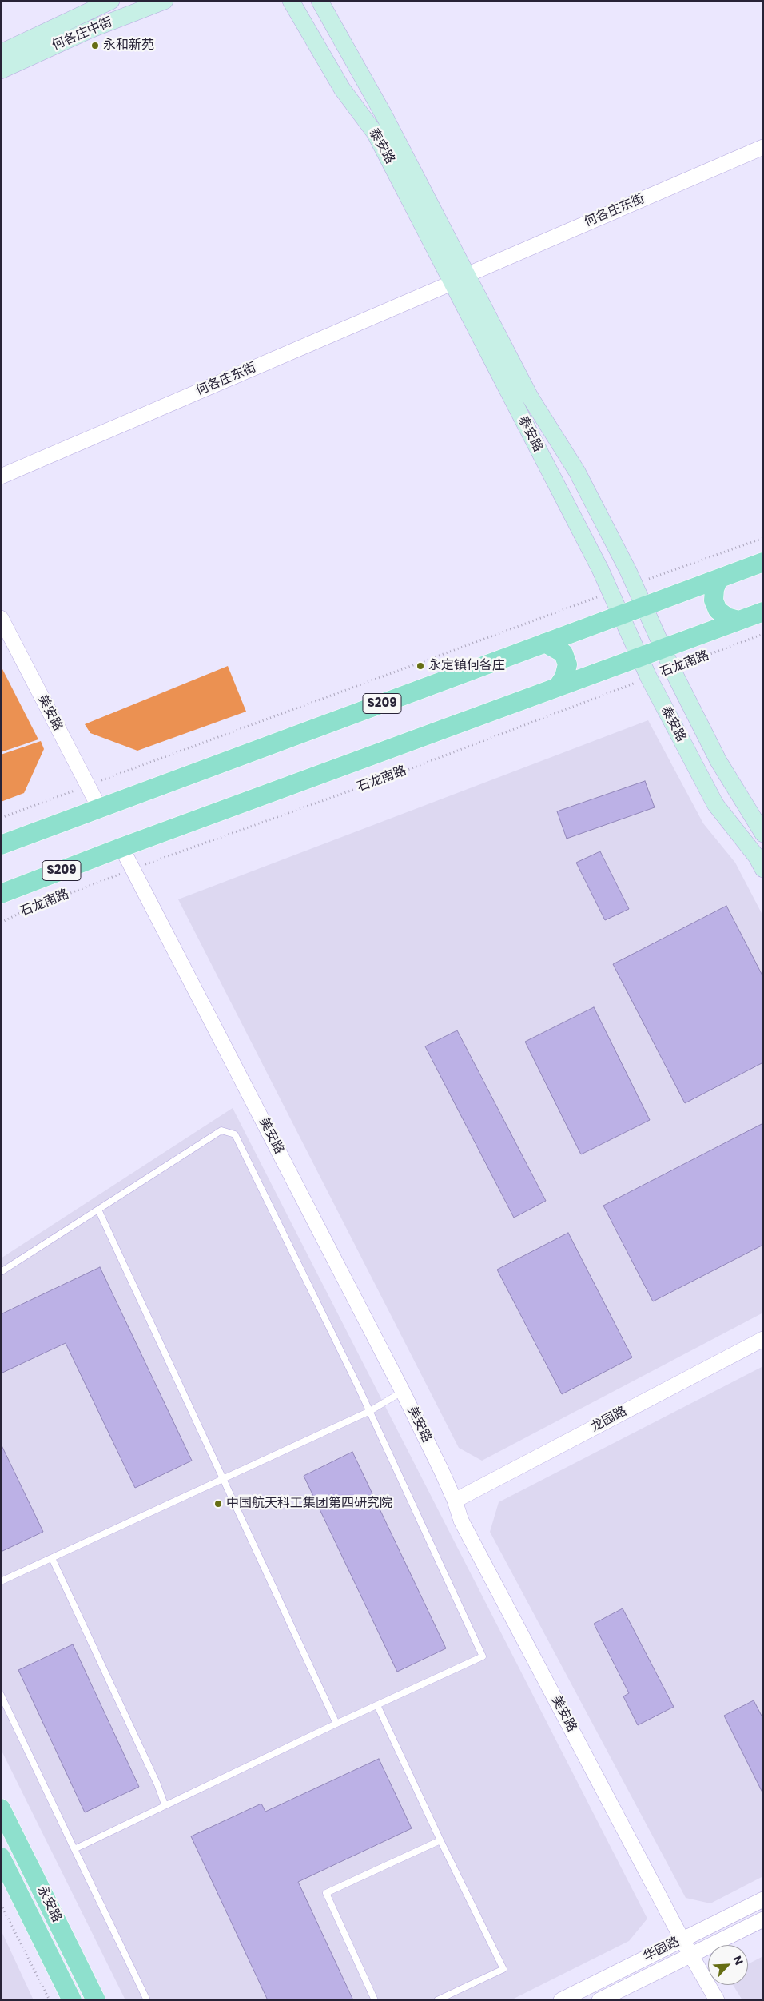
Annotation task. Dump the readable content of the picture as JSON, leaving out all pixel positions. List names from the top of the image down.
{
  "streets": {
    "main road": [
      "何各庄中街",
      "泰安路",
      "石龙南路",
      "S209",
      "永安路"
    ],
    "street": [
      "何各庄东街",
      "美安路",
      "龙园路",
      "华园路"
    ]
  },
  "crossings": [
    ["泰安路", "何各庄东街"],
    ["泰安路", "石龙南路"],
    ["泰安路", "S209"],
    ["石龙南路", "美安路"],
    ["S209", "美安路"],
    ["美安路", "龙园路"],
    ["美安路", "华园路"]
  ],
  "places": ["永和新苑", "永定镇何各庄", "中国航天科工集团第四研究院"],
  "north": "top right"
}
